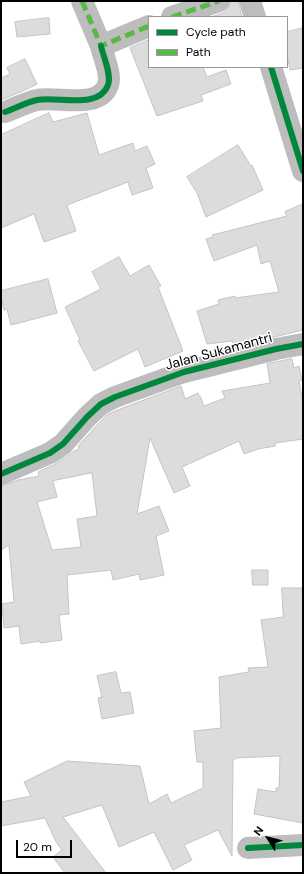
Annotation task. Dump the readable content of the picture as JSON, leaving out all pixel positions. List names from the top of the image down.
{
  "streets": {
    "street": ["Jalan Sukamantri"]
  },
  "legend": ["Cycle path", "Path"],
  "scale_bar": "20 m",
  "north": "top left"
}
